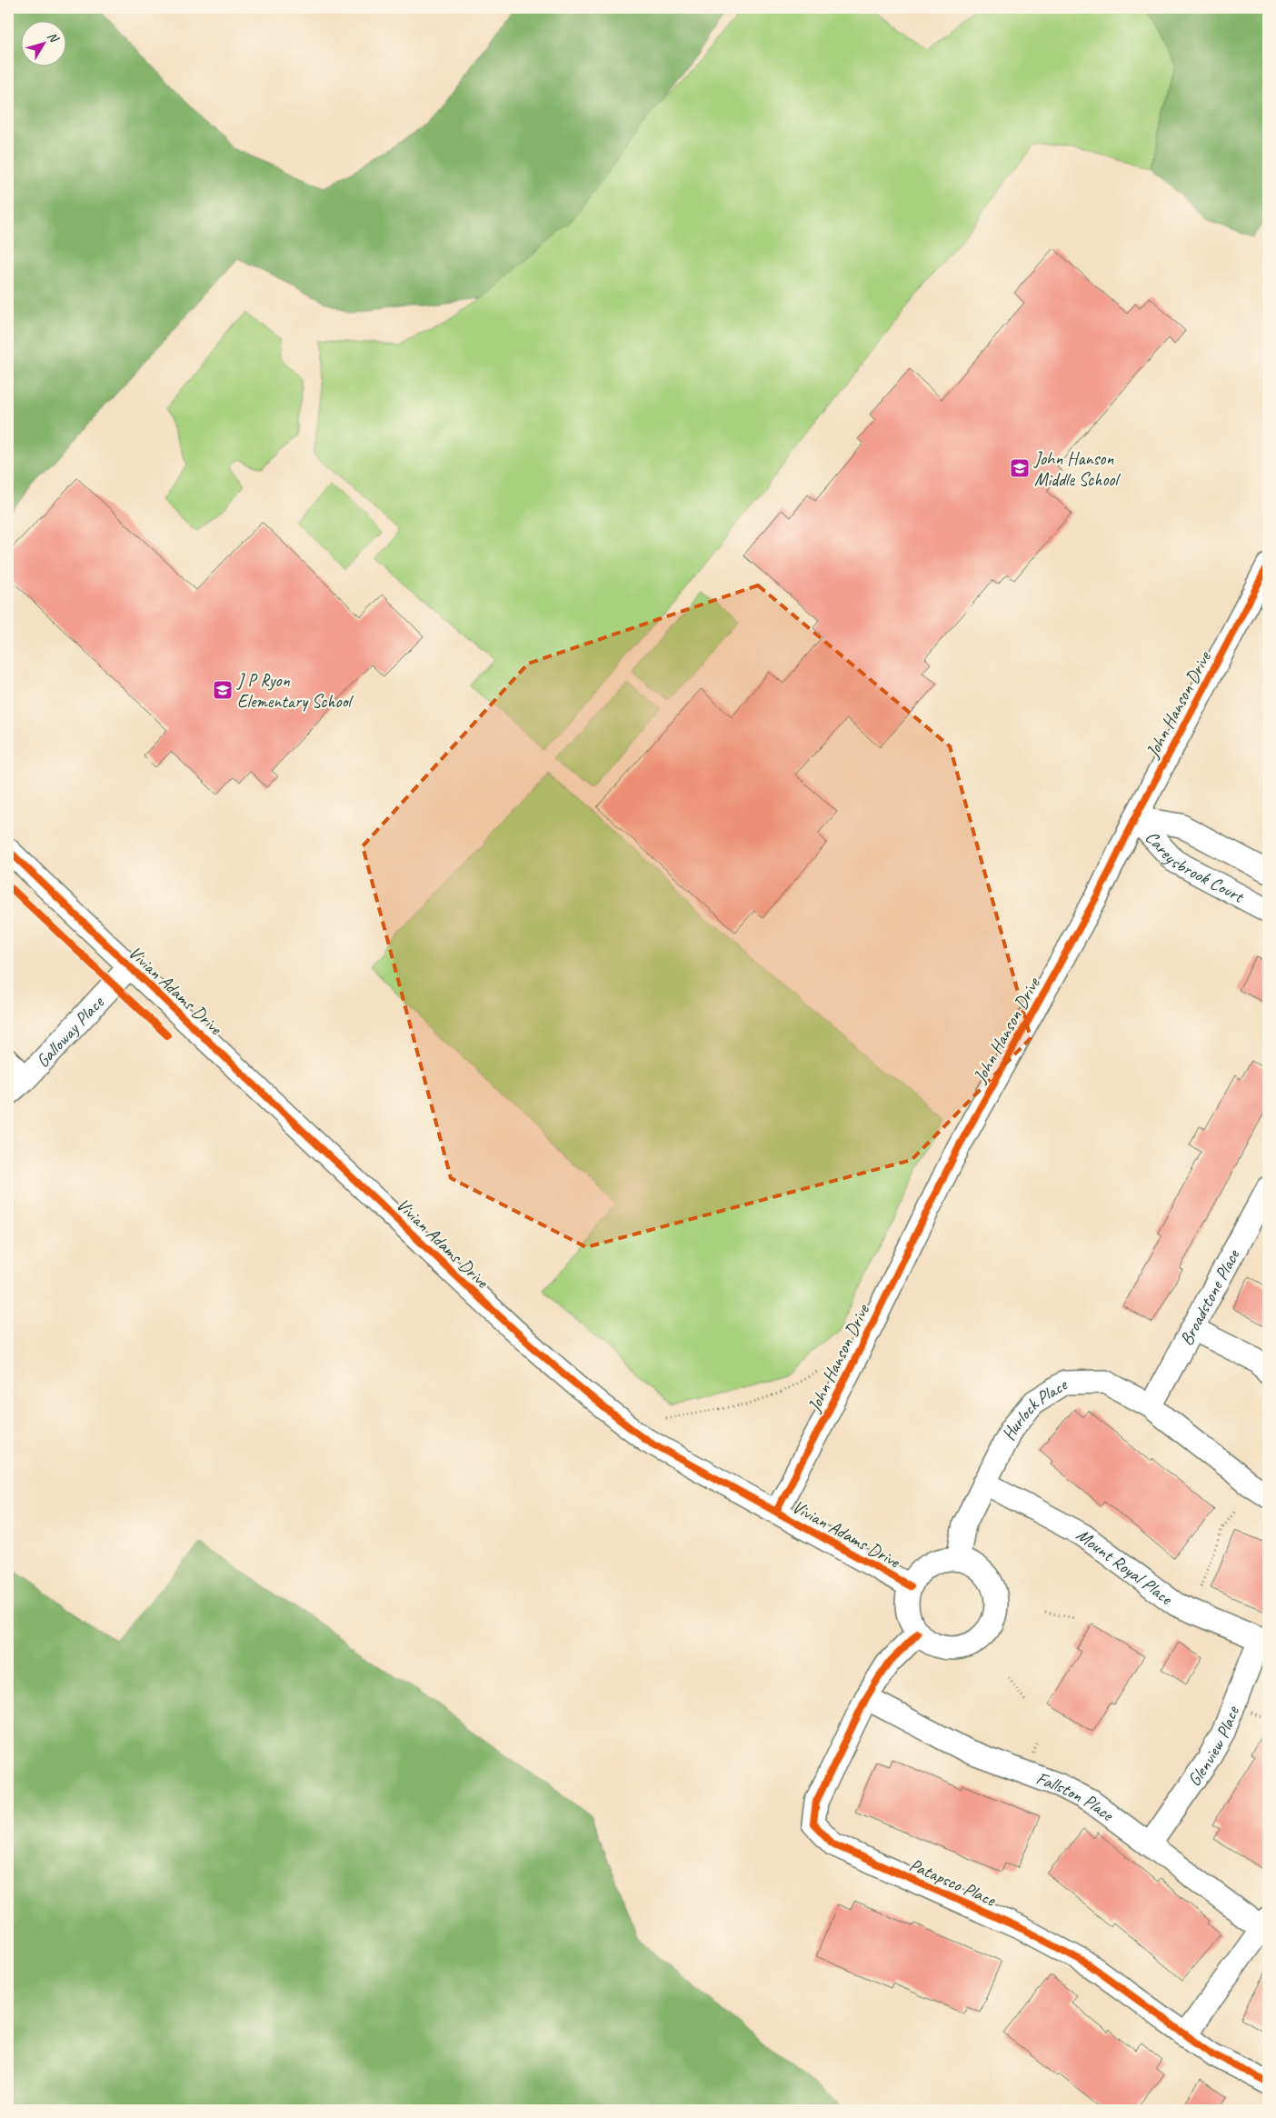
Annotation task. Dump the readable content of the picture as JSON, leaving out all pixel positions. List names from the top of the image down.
{
  "streets": {
    "street": [
      "John Hanson Drive",
      "Careysbrook Court",
      "Vivian Adams Drive",
      "Galloway Place",
      "Broadstone Place",
      "Hurlock Place",
      "Mount Royal Place",
      "Glenview Place",
      "Fallston Place",
      "Patapsco Place"
    ]
  },
  "crossings": [
    ["John Hanson Drive", "Careysbrook Court"],
    ["John Hanson Drive", "Vivian Adams Drive"],
    ["Vivian Adams Drive", "Galloway Place"],
    ["Vivian Adams Drive", "Hurlock Place"],
    ["Vivian Adams Drive", "Patapsco Place"],
    ["Broadstone Place", "Hurlock Place"],
    ["Hurlock Place", "Mount Royal Place"],
    ["Hurlock Place", "Patapsco Place"],
    ["Mount Royal Place", "Glenview Place"],
    ["Glenview Place", "Fallston Place"],
    ["Fallston Place", "Patapsco Place"]
  ],
  "places": {
    "school or university": ["John Hanson Middle School", "J P Ryon Elementary School"]
  },
  "north": "top right"
}
